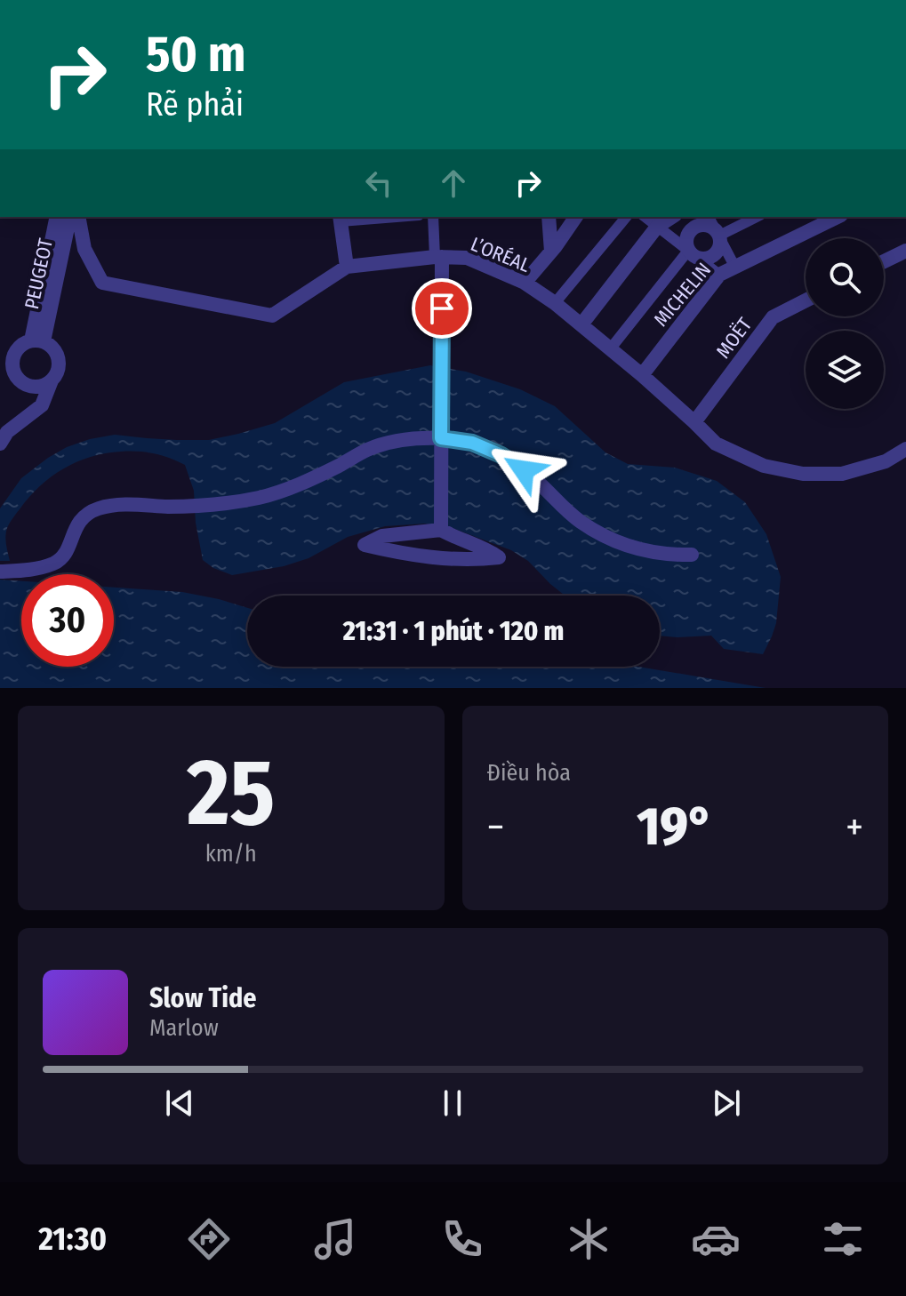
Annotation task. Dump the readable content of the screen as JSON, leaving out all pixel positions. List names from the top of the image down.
{
  "streets": {
    "street": [
      "L’ORÉAL",
      "PEUGEOT",
      "MICHELIN",
      "MOËT"
    ]
  },
  "crossings": [
    ["L’ORÉAL", "MICHELIN"],
    ["L’ORÉAL", "MOËT"]
  ],
  "page": {
    "turn": ["50 m", "Rẽ phải"],
    "limit": "30",
    "trip": "21:31 · 1 phút · 120 m",
    "tile": [
      ["25", "km/h"],
      "Điều hòa"
    ],
    "heat": ["−", "19°", "+"],
    "song": ["Slow Tide", "Marlow"],
    "tabs": "21:30"
  }
}
